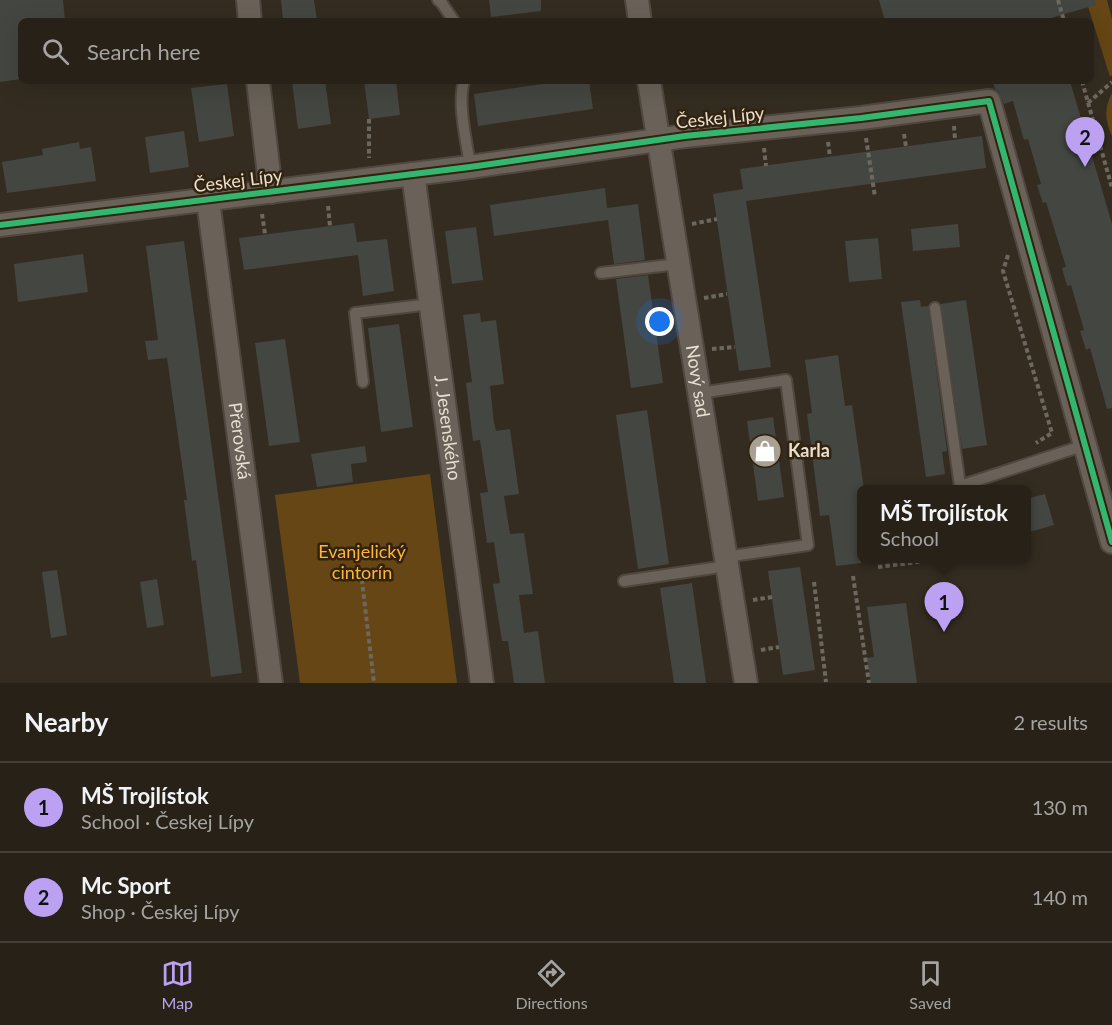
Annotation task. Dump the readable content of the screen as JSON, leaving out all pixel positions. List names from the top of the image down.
{
  "streets": {
    "street": [
      "Českej Lípy",
      "Nový sad",
      "J. Jesenského",
      "Přerovská"
    ]
  },
  "crossings": [
    ["Českej Lípy", "Nový sad"],
    ["Českej Lípy", "J. Jesenského"],
    ["Českej Lípy", "Přerovská"]
  ],
  "parks": ["Evanjelický cintorín"],
  "places": {
    "shop": ["Karla"]
  },
  "page": {
    "search": "Search here",
    "pins": ["2", "1"],
    "popup": ["MŠ Trojlístok", "School"],
    "heading": ["Nearby", "2 results"],
    "list": [
      {
        "mark": "1",
        "name": "MŠ Trojlístok",
        "note": "School · Českej Lípy",
        "value": "130 m"
      },
      {
        "mark": "2",
        "name": "Mc Sport",
        "note": "Shop · Českej Lípy",
        "value": "140 m"
      }
    ],
    "nav": ["Map", "Directions", "Saved"]
  }
}
